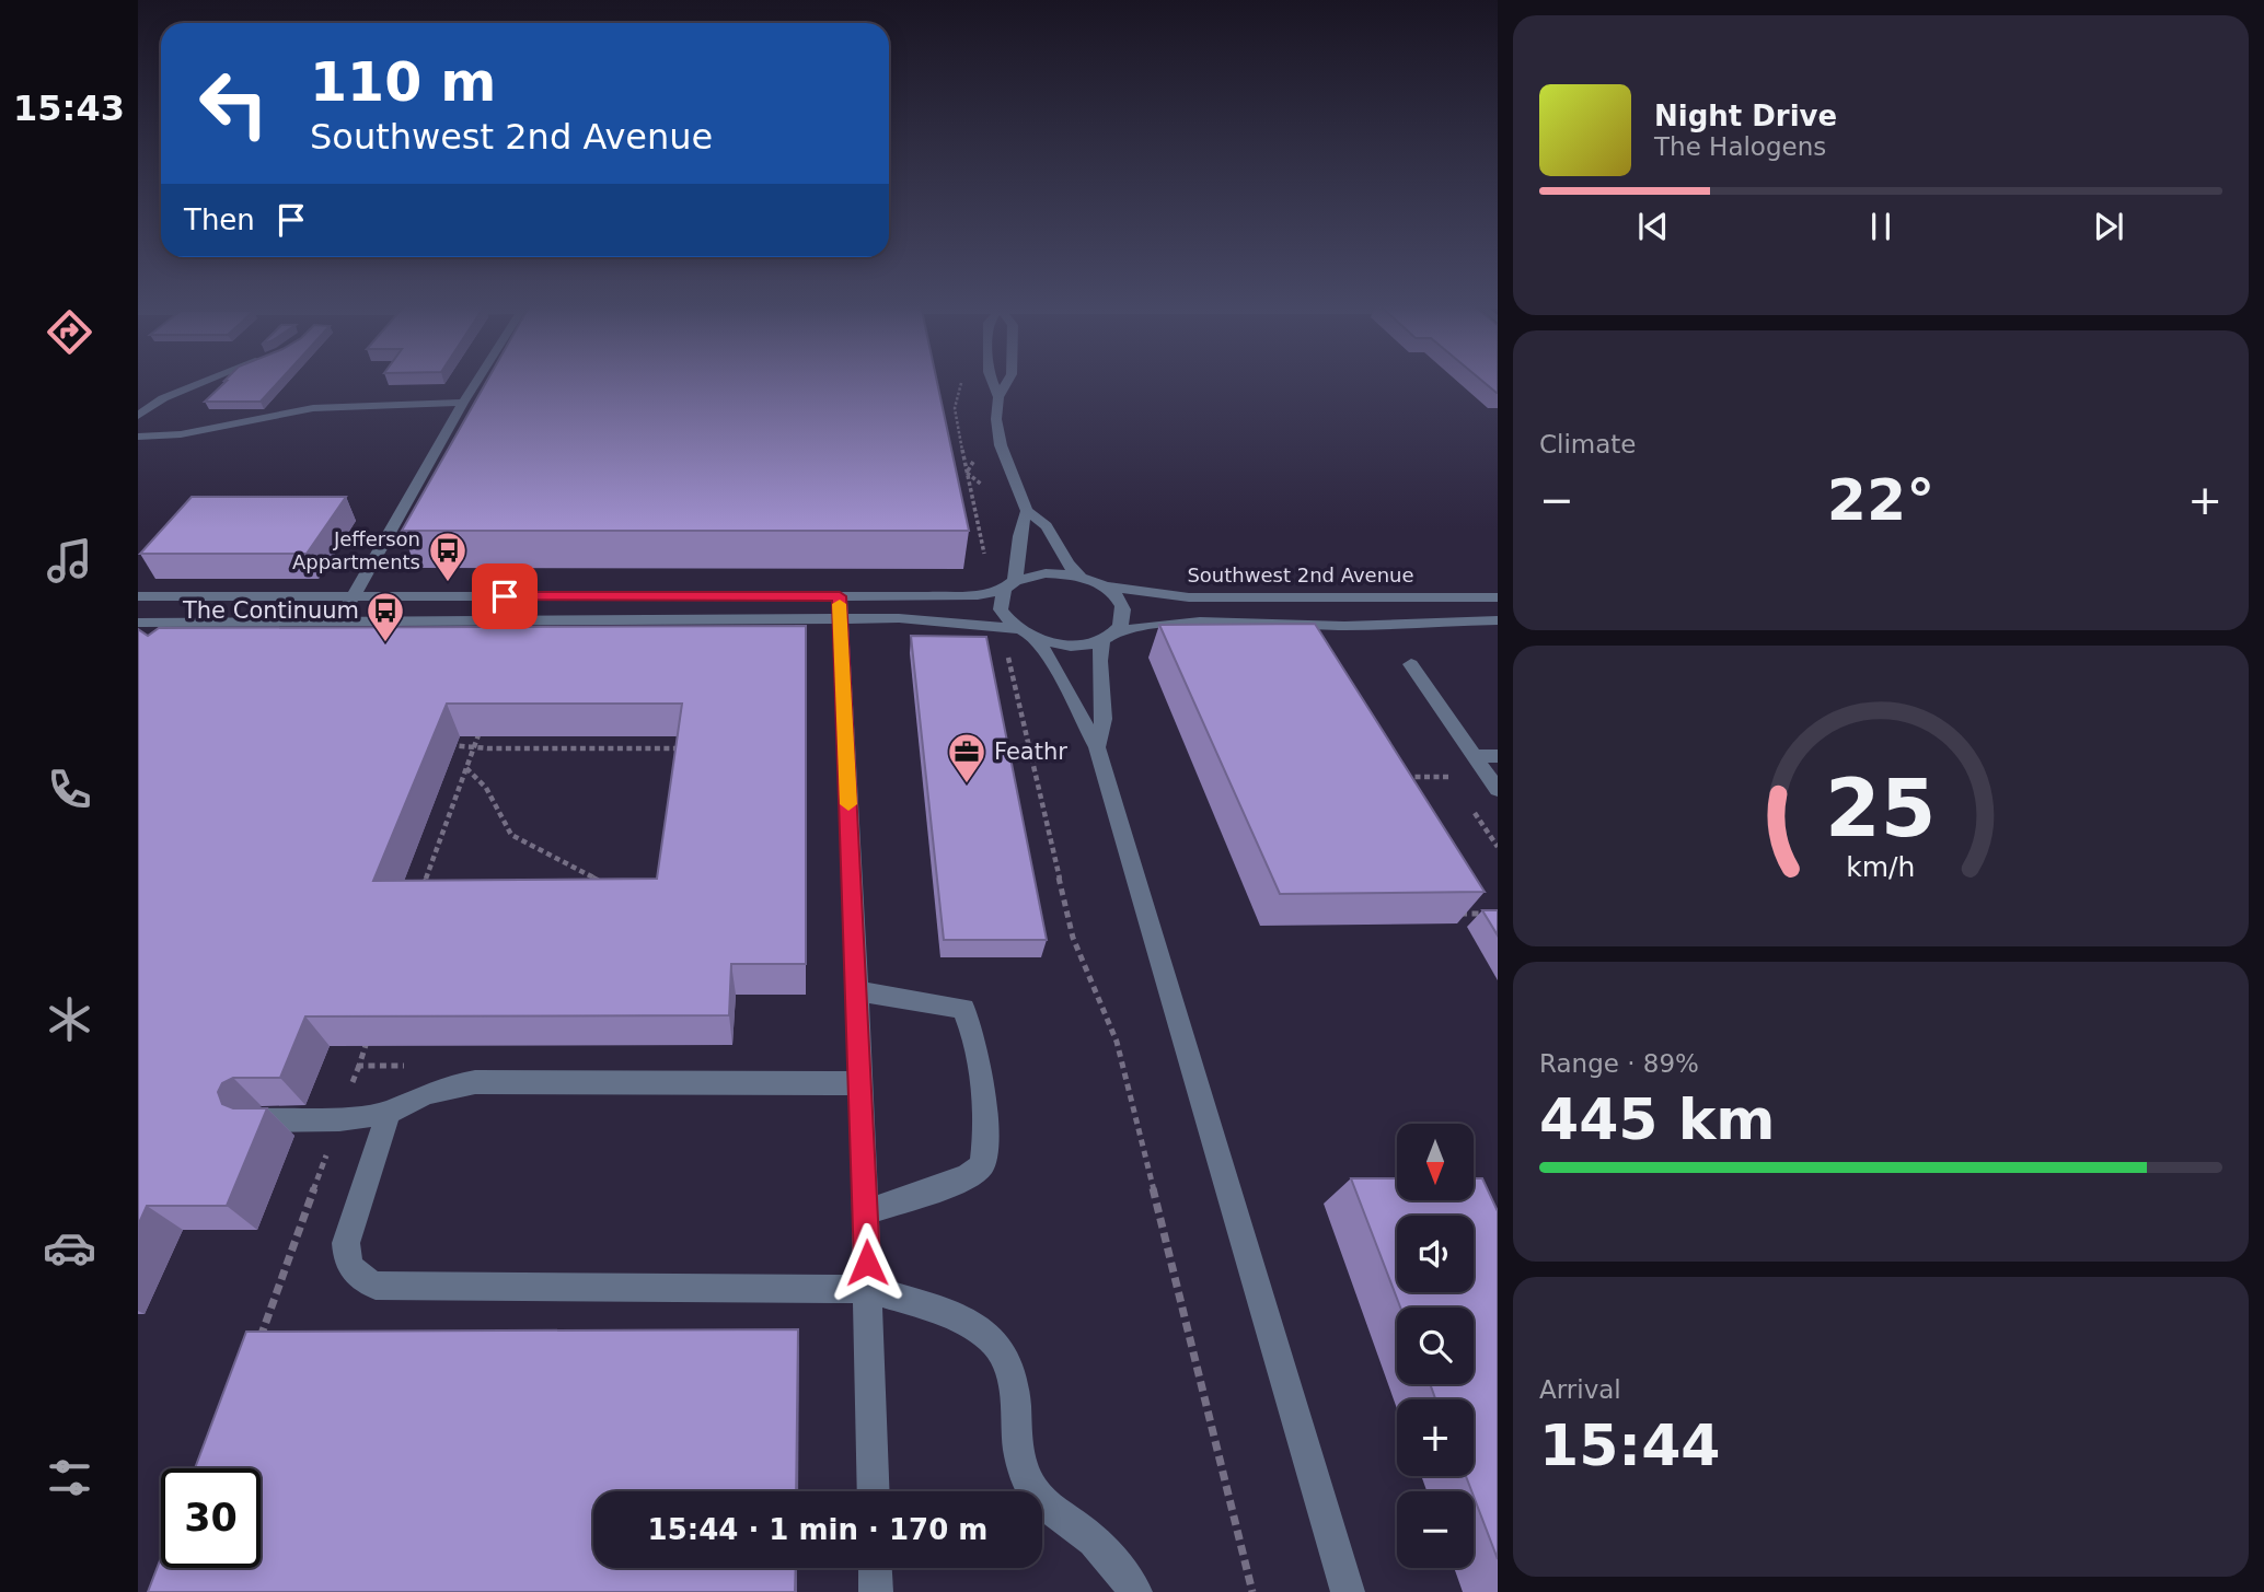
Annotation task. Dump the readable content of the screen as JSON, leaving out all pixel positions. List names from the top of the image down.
{
  "streets": {
    "street": ["Southwest 2nd Avenue"]
  },
  "places": {
    "bus stop": ["Jefferson Appartments", "The Continuum"],
    "office": ["Feathr"]
  },
  "north": "bottom",
  "page": {
    "tabs": "15:43",
    "turn": ["110 m", "Southwest 2nd Avenue"],
    "song": ["Night Drive", "The Halogens"],
    "then": "Then",
    "tile": [
      "Climate",
      ["Range · 89%", "445 km"],
      ["Arrival", "15:44"]
    ],
    "heat": ["−", "22°", "+"],
    "map_buttons": ["+", "−"],
    "limit": "30",
    "trip": "15:44 · 1 min · 170 m",
    "gauge": ["25", "km/h"]
  }
}
